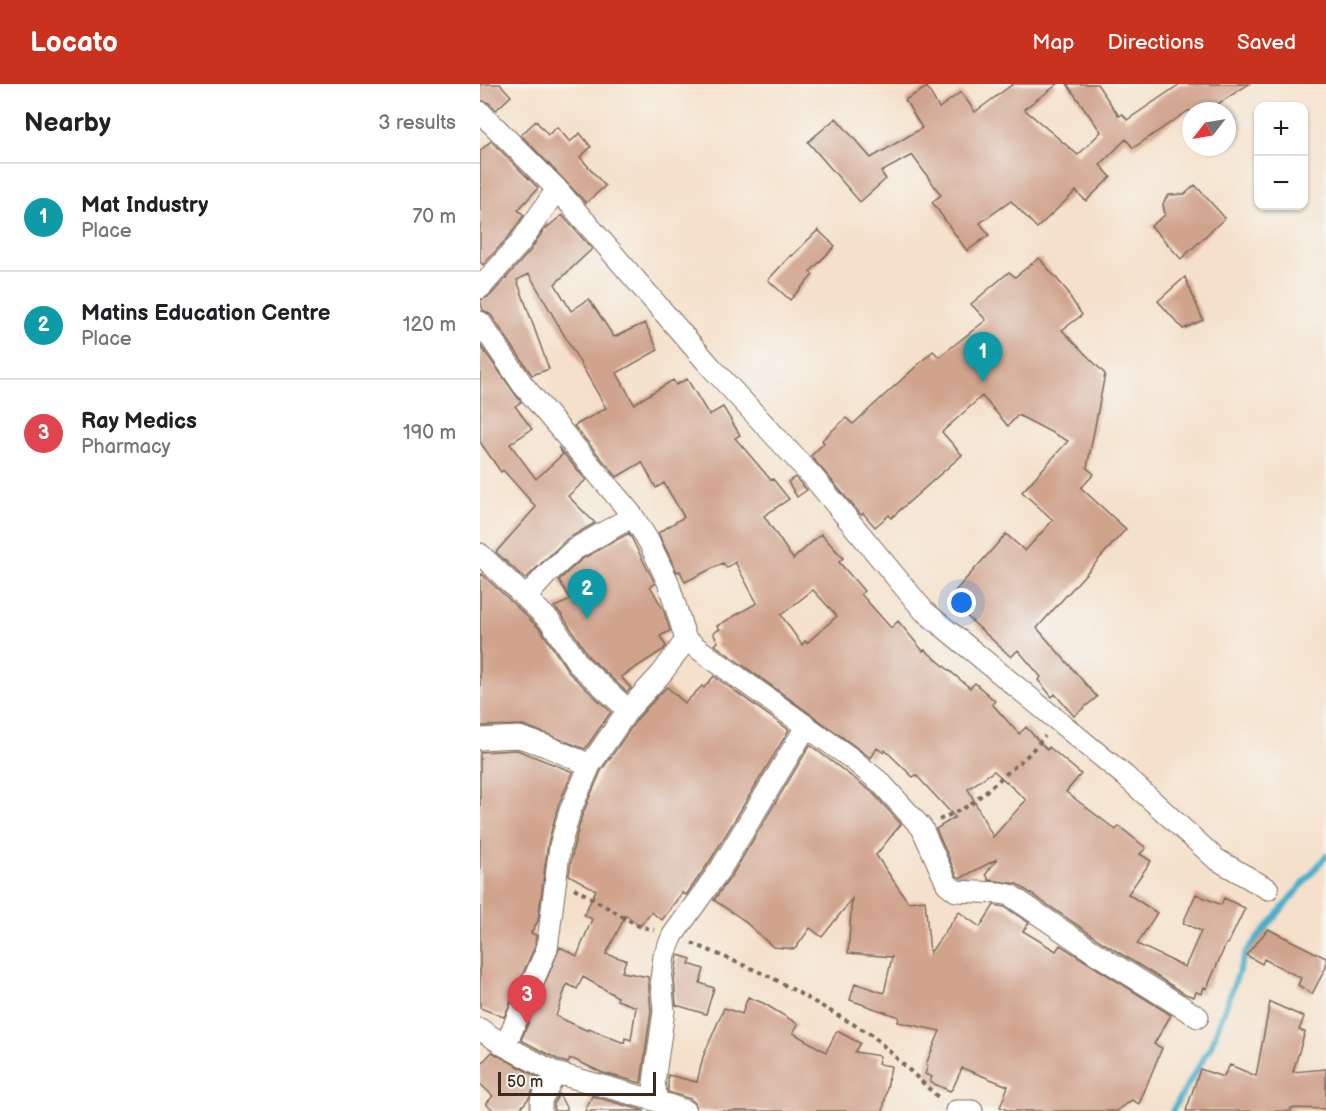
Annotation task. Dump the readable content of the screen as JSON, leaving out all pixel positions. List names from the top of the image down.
{
  "scale_bar": "50 m",
  "north": "bottom left",
  "page": {
    "header": "Locato",
    "nav": ["Map", "Directions", "Saved"],
    "heading": ["Nearby", "3 results"],
    "map_buttons": ["+", "−"],
    "list": [
      {
        "mark": "1",
        "name": "Mat Industry",
        "note": "Place",
        "value": "70 m"
      },
      {
        "mark": "2",
        "name": "Matins Education Centre",
        "note": "Place",
        "value": "120 m"
      },
      {
        "mark": "3",
        "name": "Ray Medics",
        "note": "Pharmacy",
        "value": "190 m"
      }
    ],
    "pins": ["1", "2", "3"],
    "scale": "50 m"
  }
}
